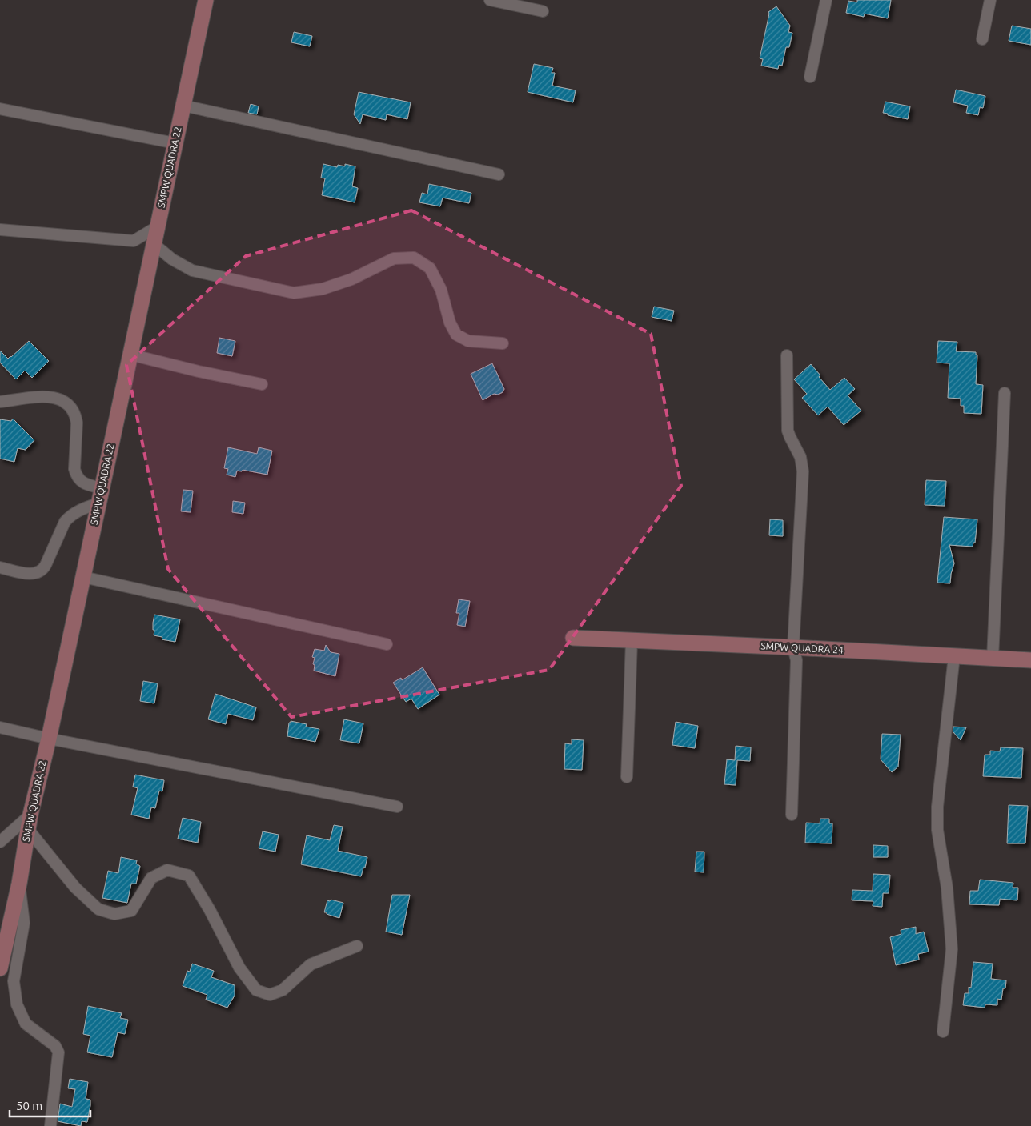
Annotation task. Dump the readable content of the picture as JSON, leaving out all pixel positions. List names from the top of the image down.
{
  "streets": {
    "street": ["SMPW QUADRA 22", "SMPW QUADRA 24"]
  },
  "scale_bar": "50 m"
}
